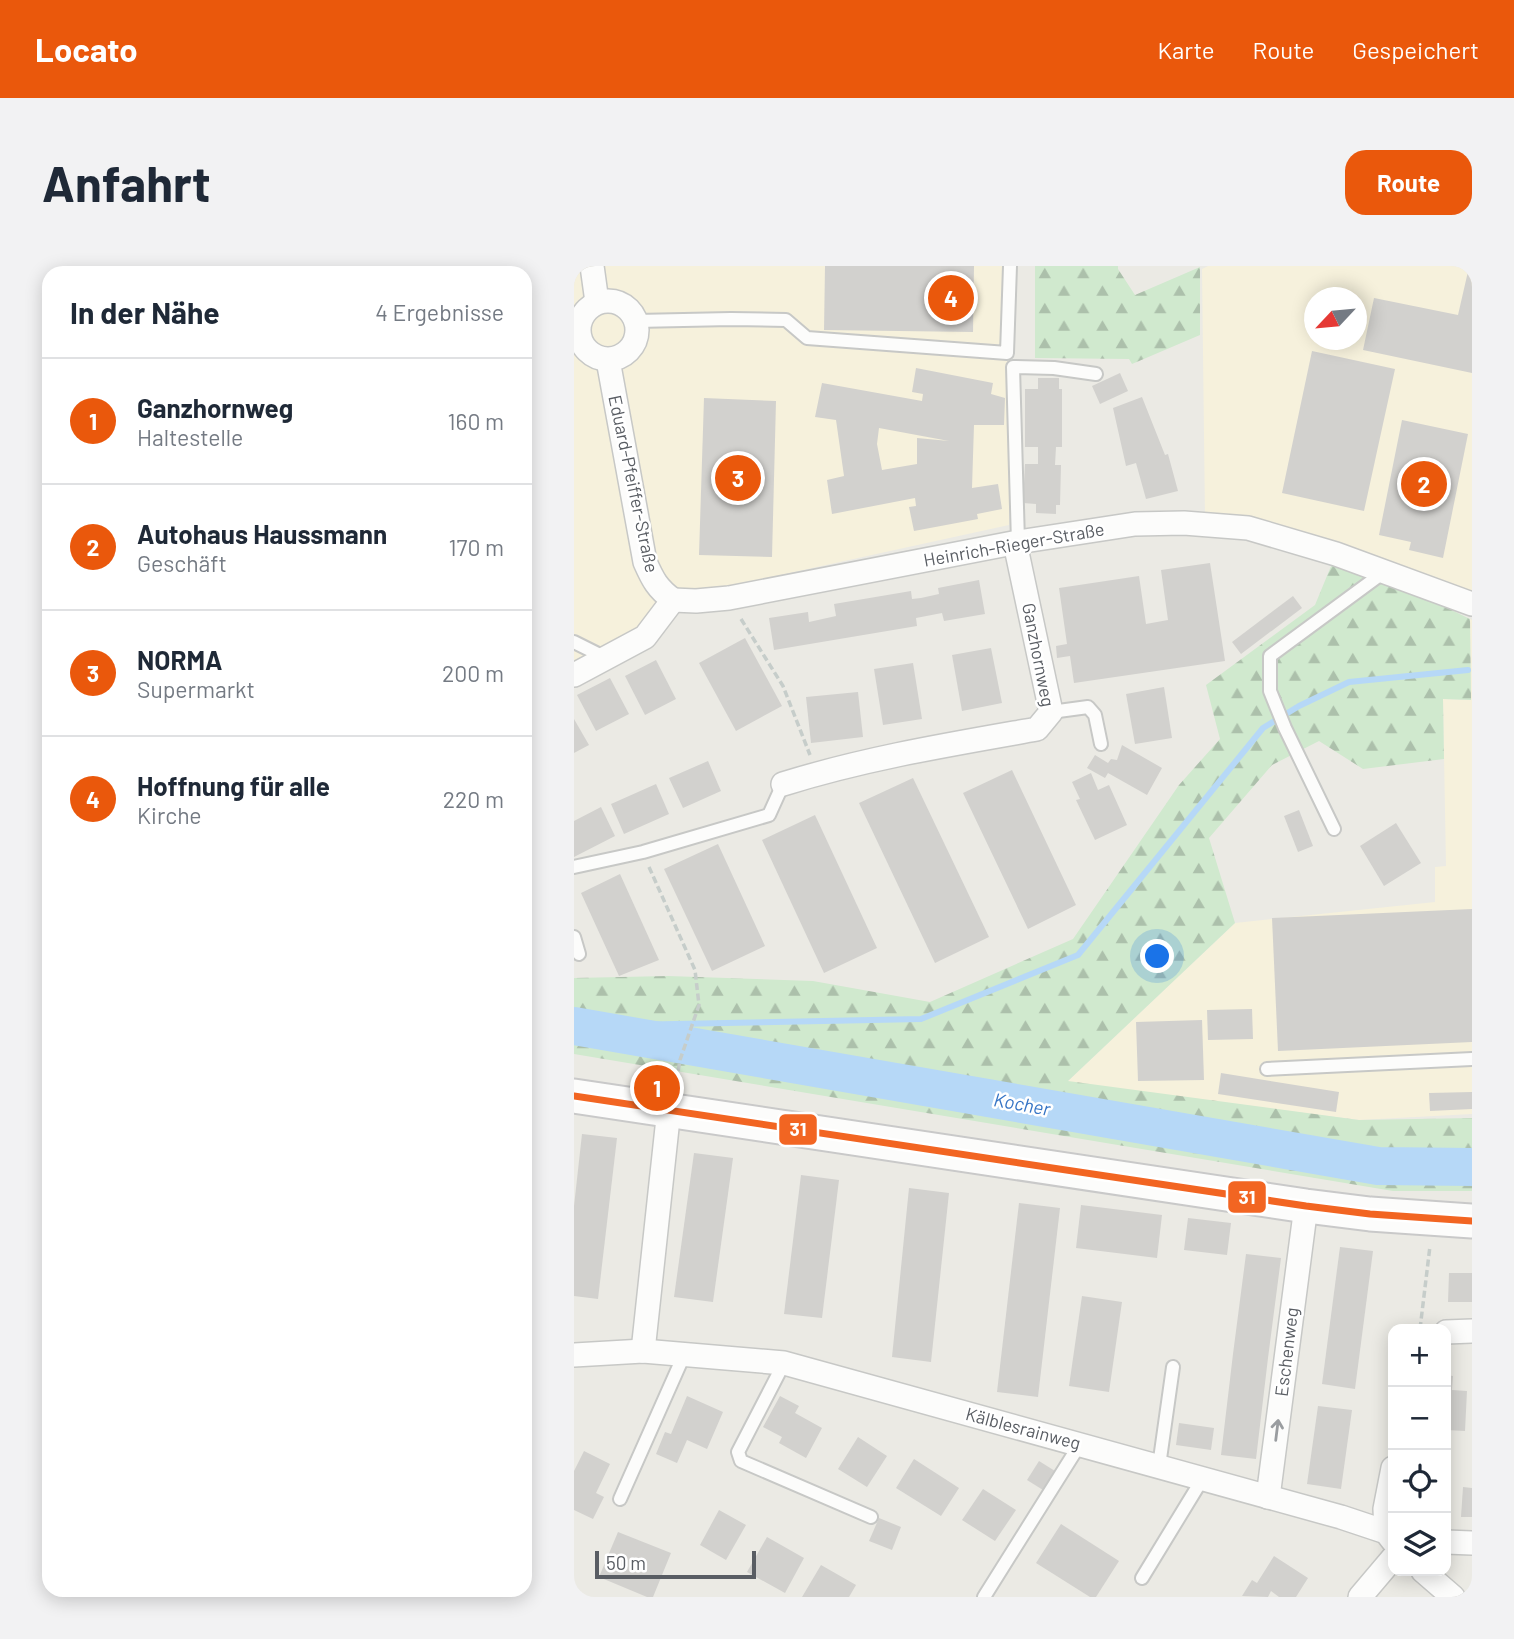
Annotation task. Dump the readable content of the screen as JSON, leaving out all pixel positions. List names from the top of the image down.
{
  "streets": {
    "street": [
      "Eduard-Pfeiffer-Straße",
      "Heinrich-Rieger-Straße",
      "Ganzhornweg",
      "Eschenweg",
      "Kälblesrainweg"
    ]
  },
  "crossings": [
    ["Eduard-Pfeiffer-Straße", "Heinrich-Rieger-Straße"],
    ["Heinrich-Rieger-Straße", "Ganzhornweg"],
    ["Eschenweg", "Kälblesrainweg"]
  ],
  "one_way": ["Eschenweg"],
  "water": ["Kocher"],
  "lines": ["transit line 31"],
  "scale_bar": "50 m",
  "north": "bottom left",
  "page": {
    "header": "Locato",
    "nav": ["Karte", "Route", "Gespeichert"],
    "buttons": "Route",
    "title": "Anfahrt",
    "heading": ["In der Nähe", "4 Ergebnisse"],
    "pins": [
      "4",
      "3",
      "2",
      "1"
    ],
    "list": [
      {
        "mark": "1",
        "name": "Ganzhornweg",
        "note": "Haltestelle",
        "value": "160 m"
      },
      {
        "mark": "2",
        "name": "Autohaus Haussmann",
        "note": "Geschäft",
        "value": "170 m"
      },
      {
        "mark": "3",
        "name": "NORMA",
        "note": "Supermarkt",
        "value": "200 m"
      },
      {
        "mark": "4",
        "name": "Hoffnung für alle",
        "note": "Kirche",
        "value": "220 m"
      }
    ],
    "map_buttons": ["+", "−"],
    "scale": "50 m"
  }
}
